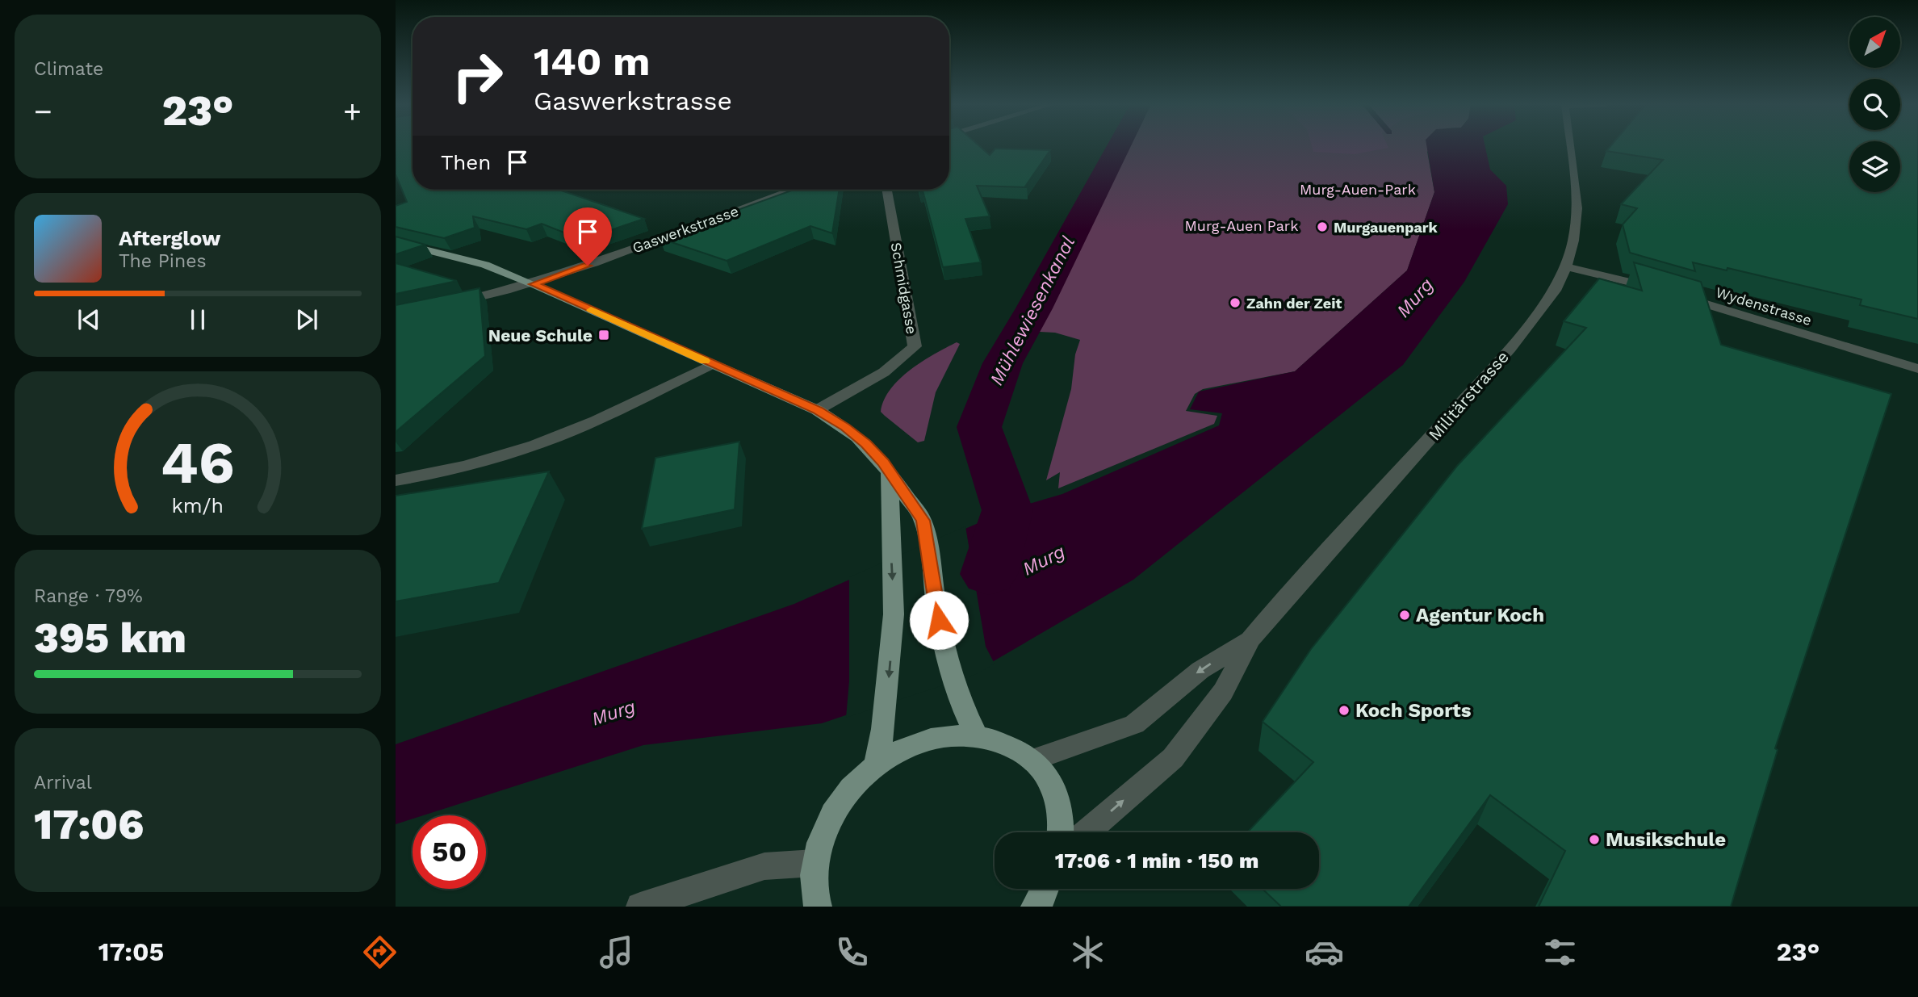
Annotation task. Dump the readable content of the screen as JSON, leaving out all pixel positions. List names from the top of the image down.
{
  "streets": {
    "street": [
      "Gaswerkstrasse",
      "Schmidgasse",
      "Wydenstrasse",
      "Militärstrasse"
    ]
  },
  "crossings": [
    ["Wydenstrasse", "Militärstrasse"]
  ],
  "water": ["Murg", "Mühlewiesenkanal"],
  "parks": ["Murg-Auen-Park", "Murg-Auen Park"],
  "places": {
    "other": [
      "Murgauenpark",
      "Zahn der Zeit",
      "Agentur Koch",
      "Koch Sports",
      "Musikschule"
    ],
    "transit": ["Neue Schule"]
  },
  "north": "top right",
  "page": {
    "tile": [
      "Climate",
      ["Range · 79%", "395 km"],
      ["Arrival", "17:06"]
    ],
    "turn": ["140 m", "Gaswerkstrasse"],
    "heat": ["−", "23°", "+"],
    "then": "Then",
    "song": ["Afterglow", "The Pines"],
    "limit": "50",
    "trip": "17:06 · 1 min · 150 m",
    "tabs": ["17:05", "23°"],
    "gauge": ["46", "km/h"]
  }
}
